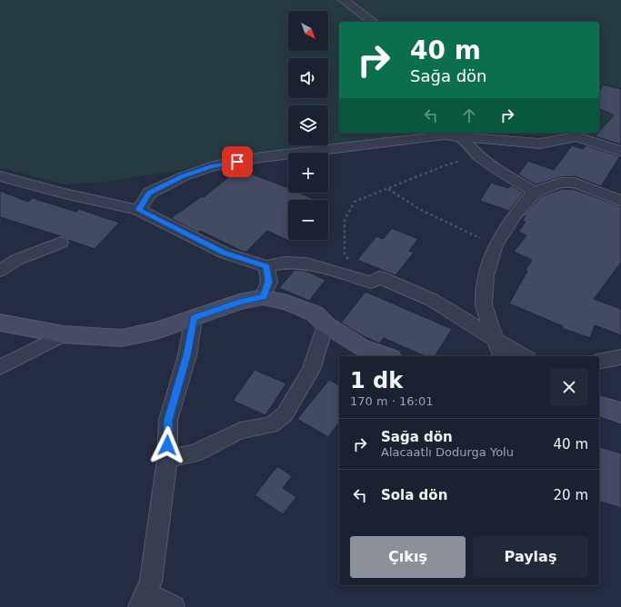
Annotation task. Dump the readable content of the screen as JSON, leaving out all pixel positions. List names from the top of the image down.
{
  "north": "bottom right",
  "page": {
    "map_buttons": ["+", "−"],
    "turn": ["40 m", "Sağa dön"],
    "heading": ["1 dk", "170 m · 16:01"],
    "list": [
      {
        "name": "Sağa dön",
        "note": "Alacaatlı Dodurga Yolu",
        "value": "40 m"
      },
      {
        "name": "Sola dön",
        "value": "20 m"
      }
    ],
    "buttons": ["Çıkış", "Paylaş"]
  }
}
